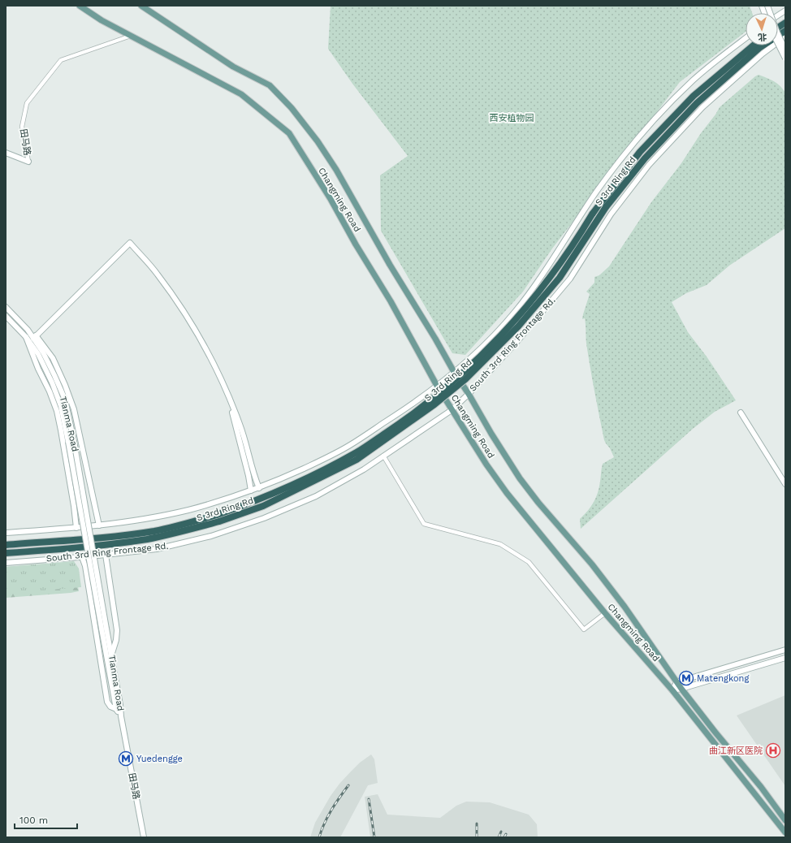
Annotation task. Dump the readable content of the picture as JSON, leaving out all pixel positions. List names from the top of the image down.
{
  "streets": {
    "highway": ["S 3rd Ring Rd"],
    "main road": [
      "田马路",
      "Changming Road",
      "South 3rd Ring Frontage Rd.",
      "Tianma Road"
    ]
  },
  "crossings": [
    ["田马路", "Changming Road"],
    ["田马路", "Tianma Road"],
    ["Changming Road", "South 3rd Ring Frontage Rd."]
  ],
  "parks": ["西安植物园"],
  "places": {
    "metro station": ["Matengkong", "Yuedengge"],
    "hospital": ["曲江新区医院"]
  },
  "scale_bar": "100 m",
  "north": "bottom"
}
